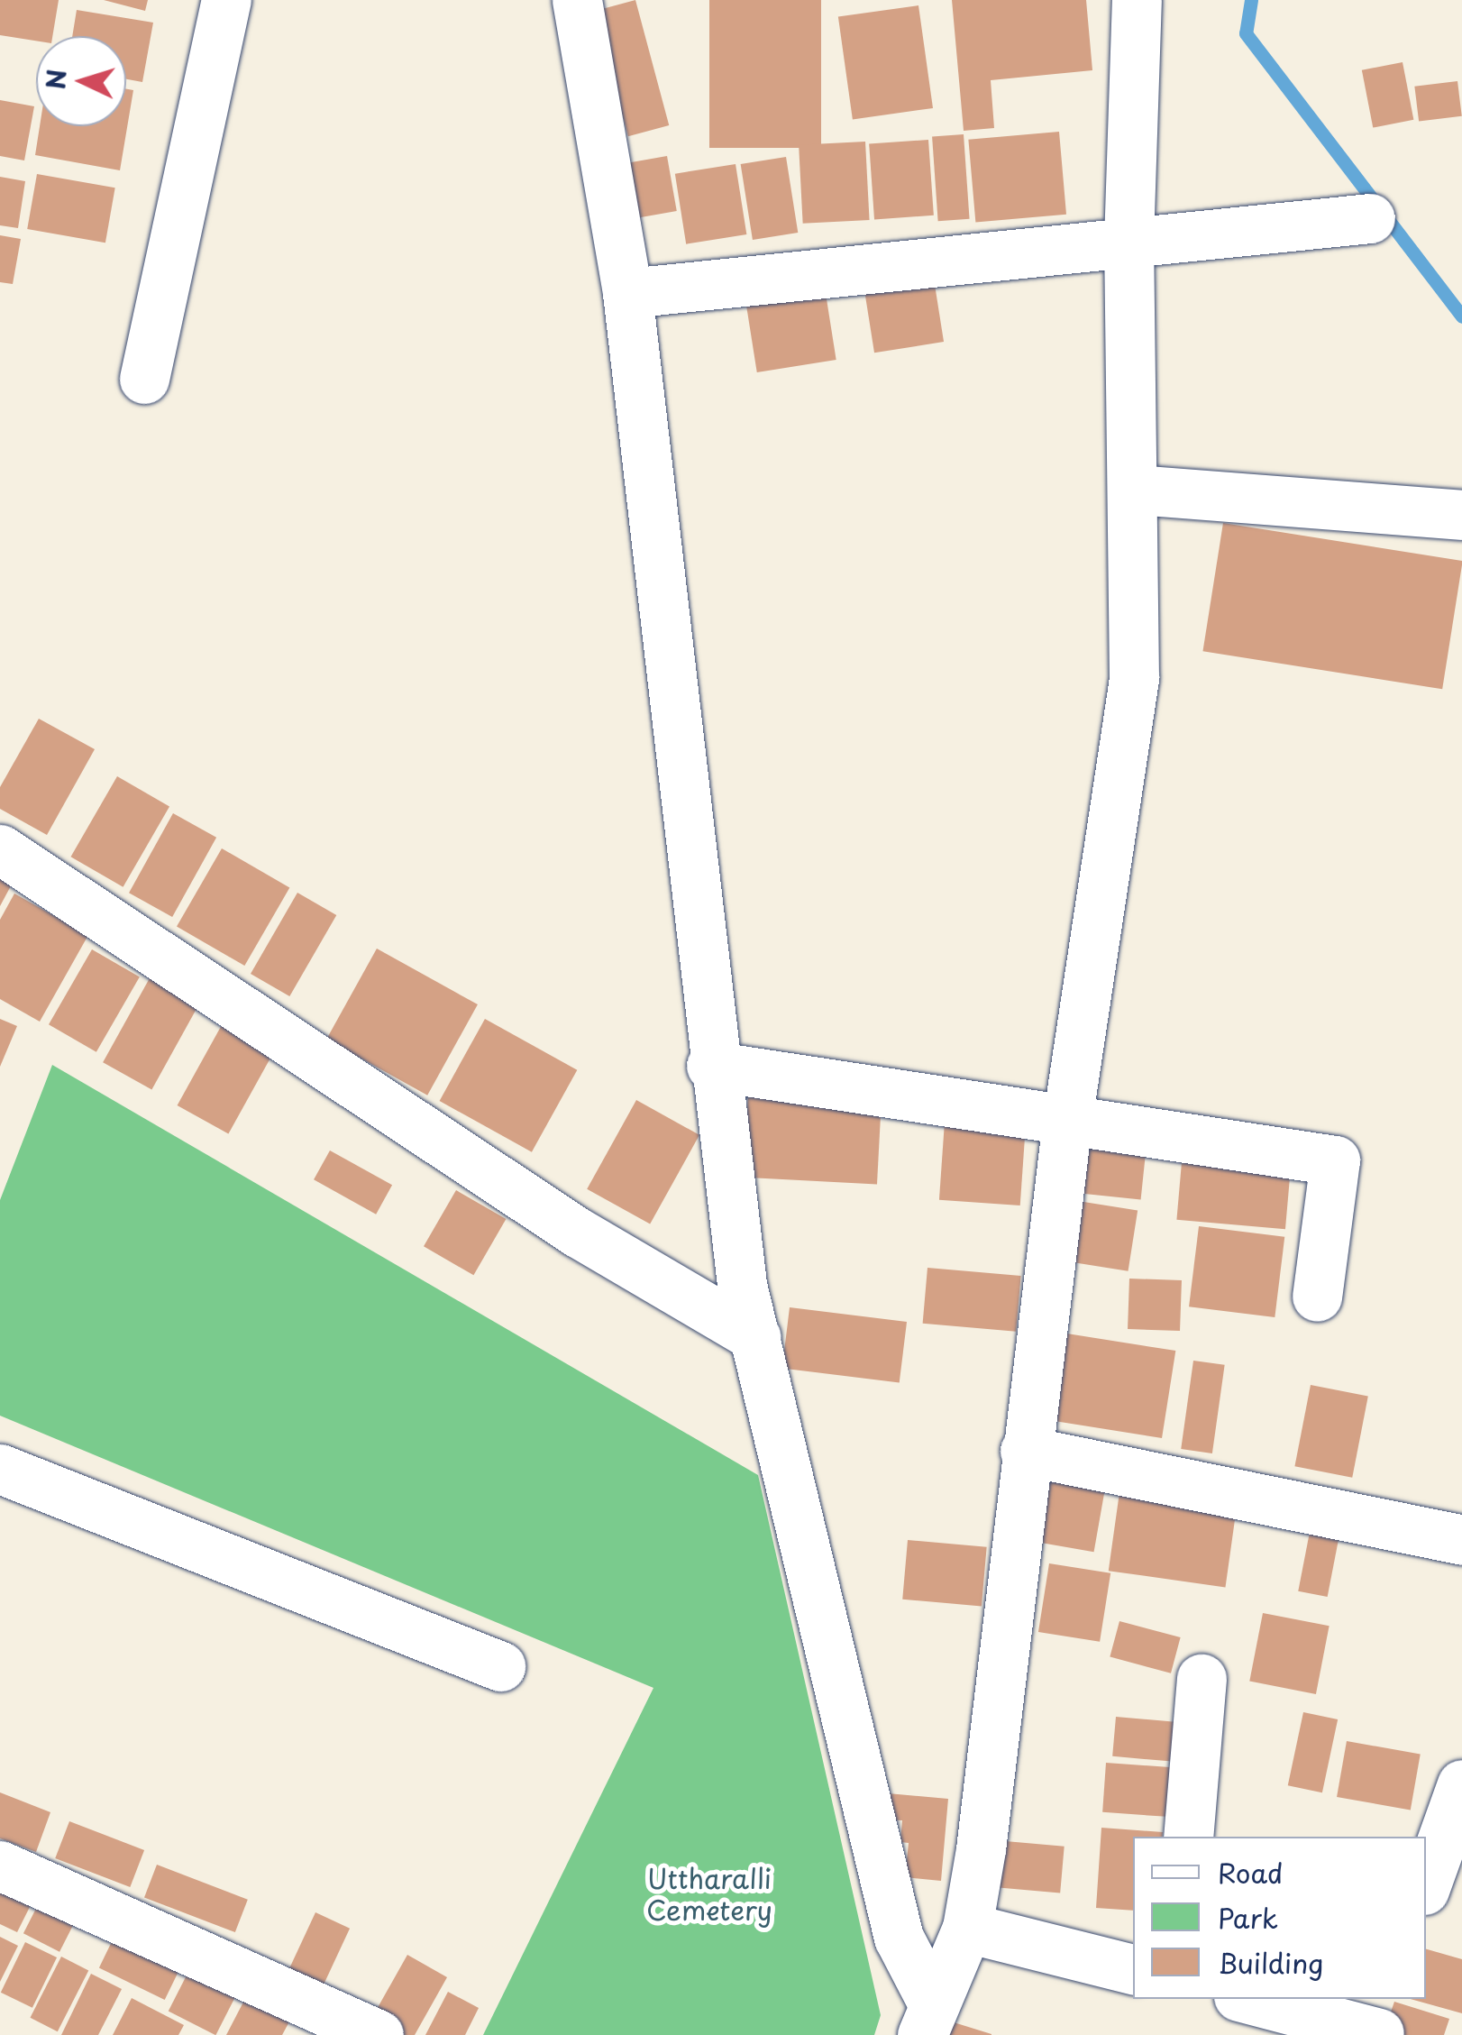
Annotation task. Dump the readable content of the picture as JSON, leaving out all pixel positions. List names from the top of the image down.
{
  "parks": ["Uttharalli Cemetery"],
  "legend": ["Road", "Park", "Building"],
  "north": "left"
}
